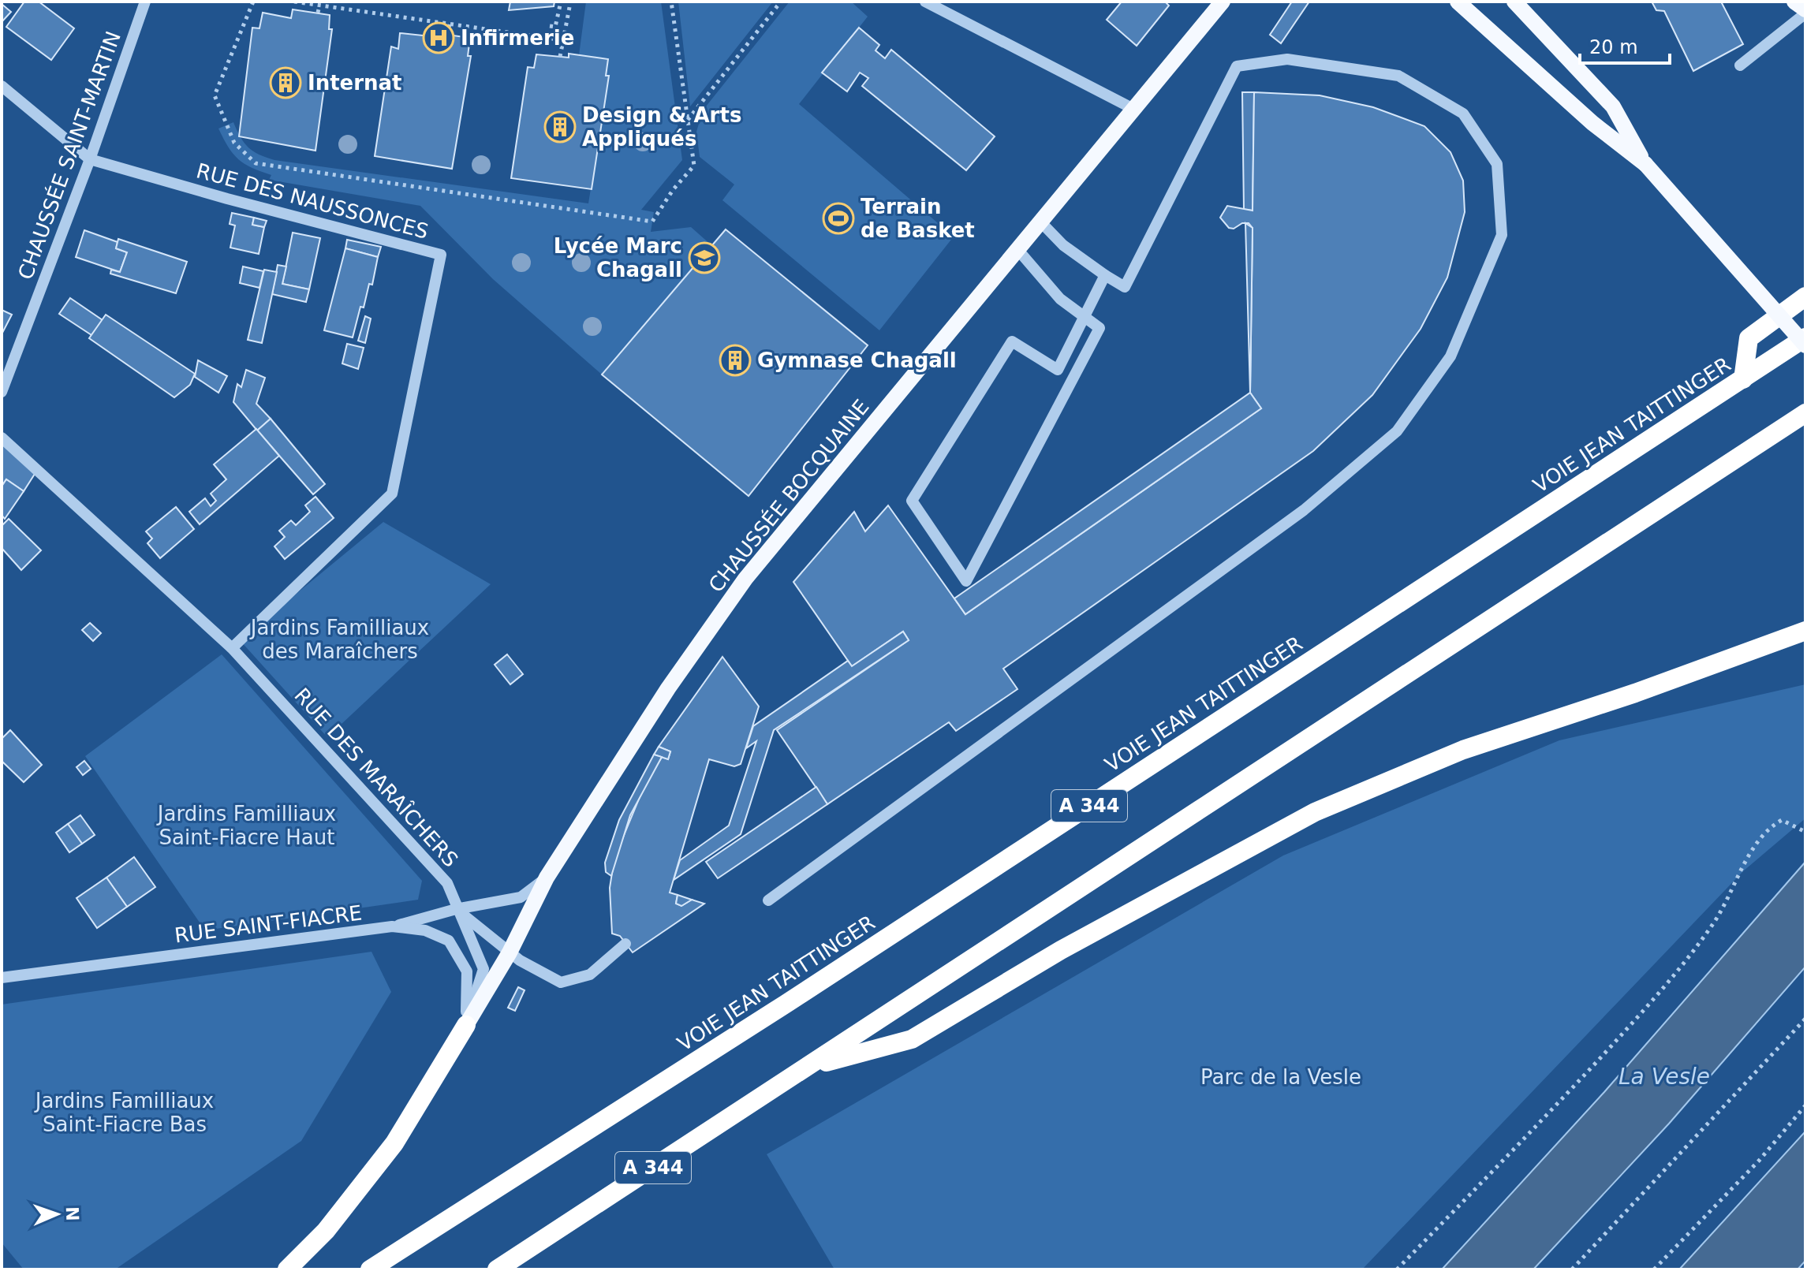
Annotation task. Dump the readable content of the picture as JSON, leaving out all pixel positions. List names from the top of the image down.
{
  "streets": {
    "highway": ["VOIE JEAN TAITTINGER", "A 344"],
    "main road": ["CHAUSSÉE BOCQUAINE"],
    "street": [
      "CHAUSSÉE SAINT-MARTIN",
      "RUE DES NAUSSONCES",
      "RUE DES MARAÎCHERS",
      "RUE SAINT-FIACRE"
    ]
  },
  "crossings": [
    ["CHAUSSÉE SAINT-MARTIN", "RUE DES NAUSSONCES"],
    ["RUE DES NAUSSONCES", "RUE DES MARAÎCHERS"],
    ["CHAUSSÉE BOCQUAINE", "RUE DES MARAÎCHERS"],
    ["CHAUSSÉE BOCQUAINE", "RUE SAINT-FIACRE"],
    ["RUE DES MARAÎCHERS", "RUE SAINT-FIACRE"]
  ],
  "water": ["La Vesle"],
  "parks": [
    "Jardins Familliaux des Maraîchers",
    "Jardins Familliaux Saint-Fiacre Haut",
    "Parc de la Vesle",
    "Jardins Familliaux Saint-Fiacre Bas"
  ],
  "places": {
    "hospital": ["Infirmerie"],
    "building": ["Internat", "Design & Arts Appliqués", "Gymnase Chagall"],
    "sports": ["Terrain de Basket"],
    "school or university": ["Lycée Marc Chagall"]
  },
  "scale_bar": "20 m",
  "north": "right"
}
